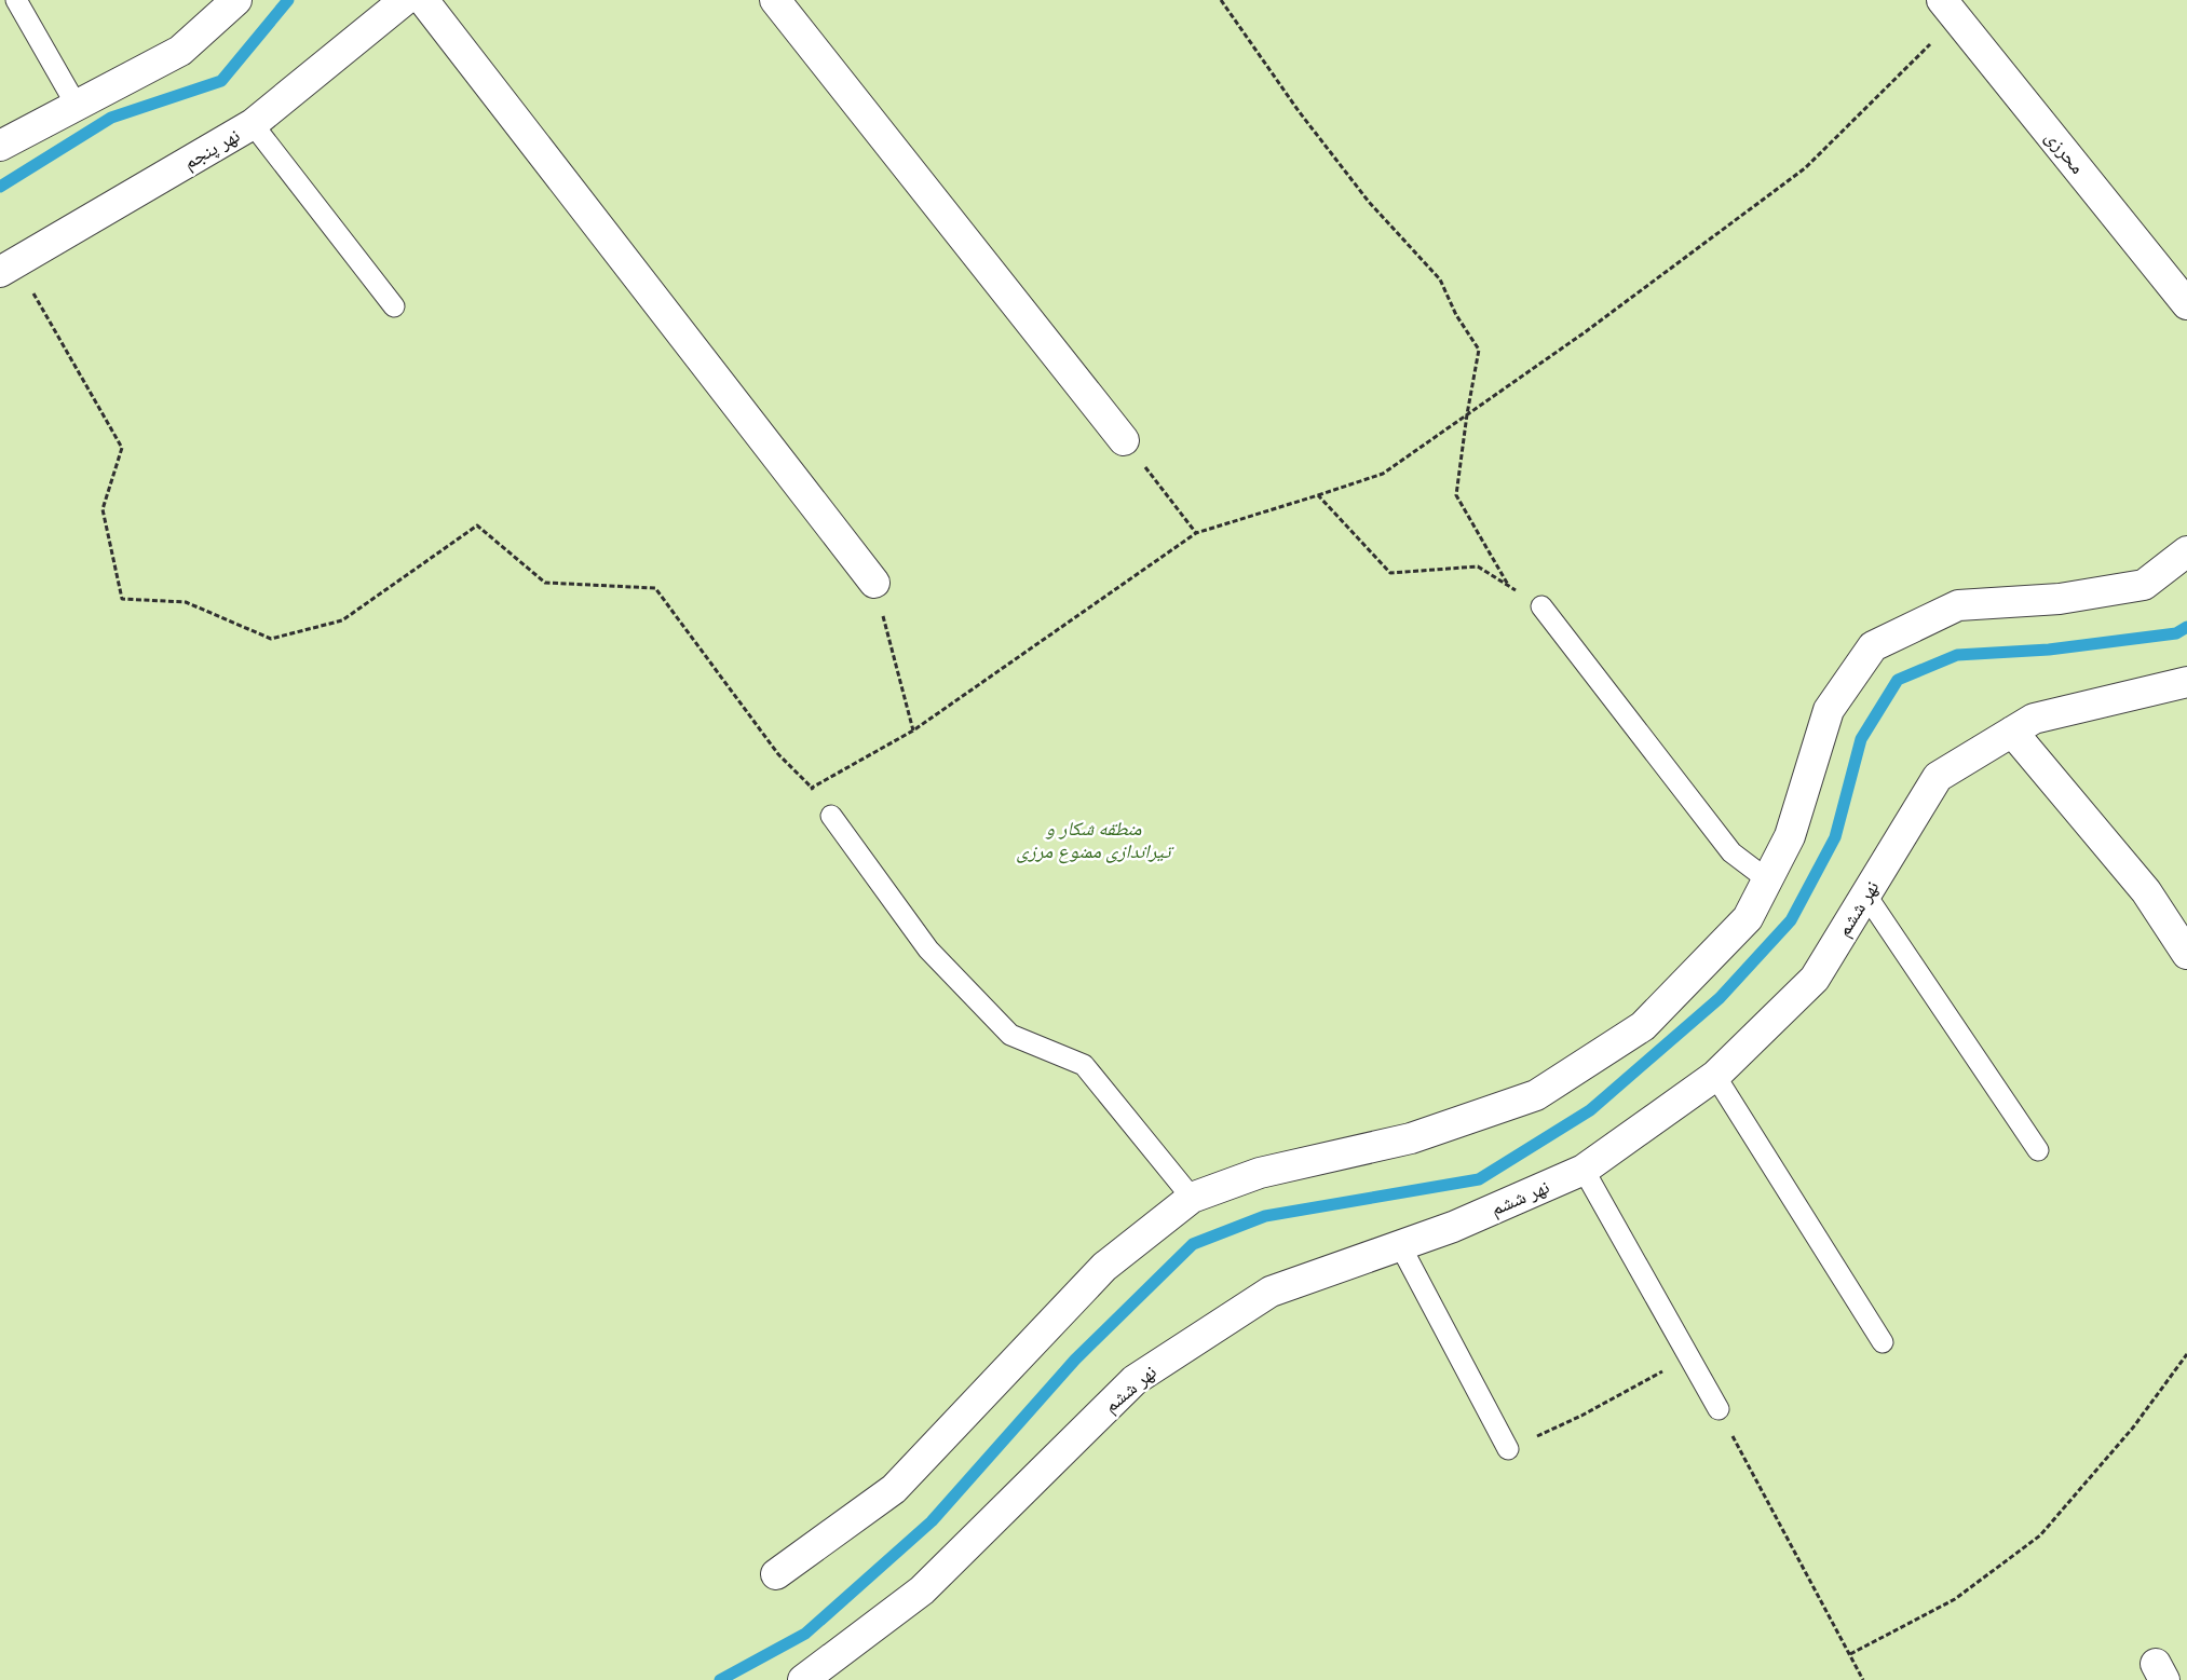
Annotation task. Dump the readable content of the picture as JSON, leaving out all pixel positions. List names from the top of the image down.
{
  "streets": {
    "street": ["نهر پنجم", "محرزی", "نهر ششم"]
  },
  "parks": ["منطقه شکار و تیراندازی ممنوع مرزی"]
}
